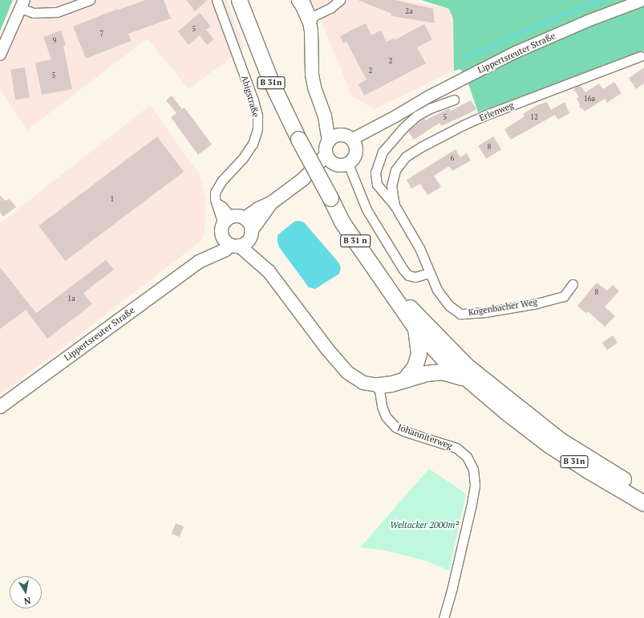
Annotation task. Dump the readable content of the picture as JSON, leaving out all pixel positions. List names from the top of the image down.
{
  "streets": {
    "highway": ["B 31n", "B 31 n"],
    "main road": ["Lippertsreuter Straße"],
    "street": [
      "Abigstraße",
      "Erlenweg",
      "Kogenbacher Weg",
      "Johanniterweg"
    ]
  },
  "crossings": [
    ["Lippertsreuter Straße", "Abigstraße"],
    ["B 31n", "B 31 n"],
    ["Erlenweg", "Kogenbacher Weg"]
  ],
  "parks": ["Weltacker 2000m²"],
  "house_numbers": [
    "2a",
    "5",
    "7",
    "9",
    "2",
    "2",
    "5",
    "16a",
    "5",
    "12",
    "8",
    "6",
    "1",
    "8",
    "1a"
  ],
  "north": "bottom"
}
